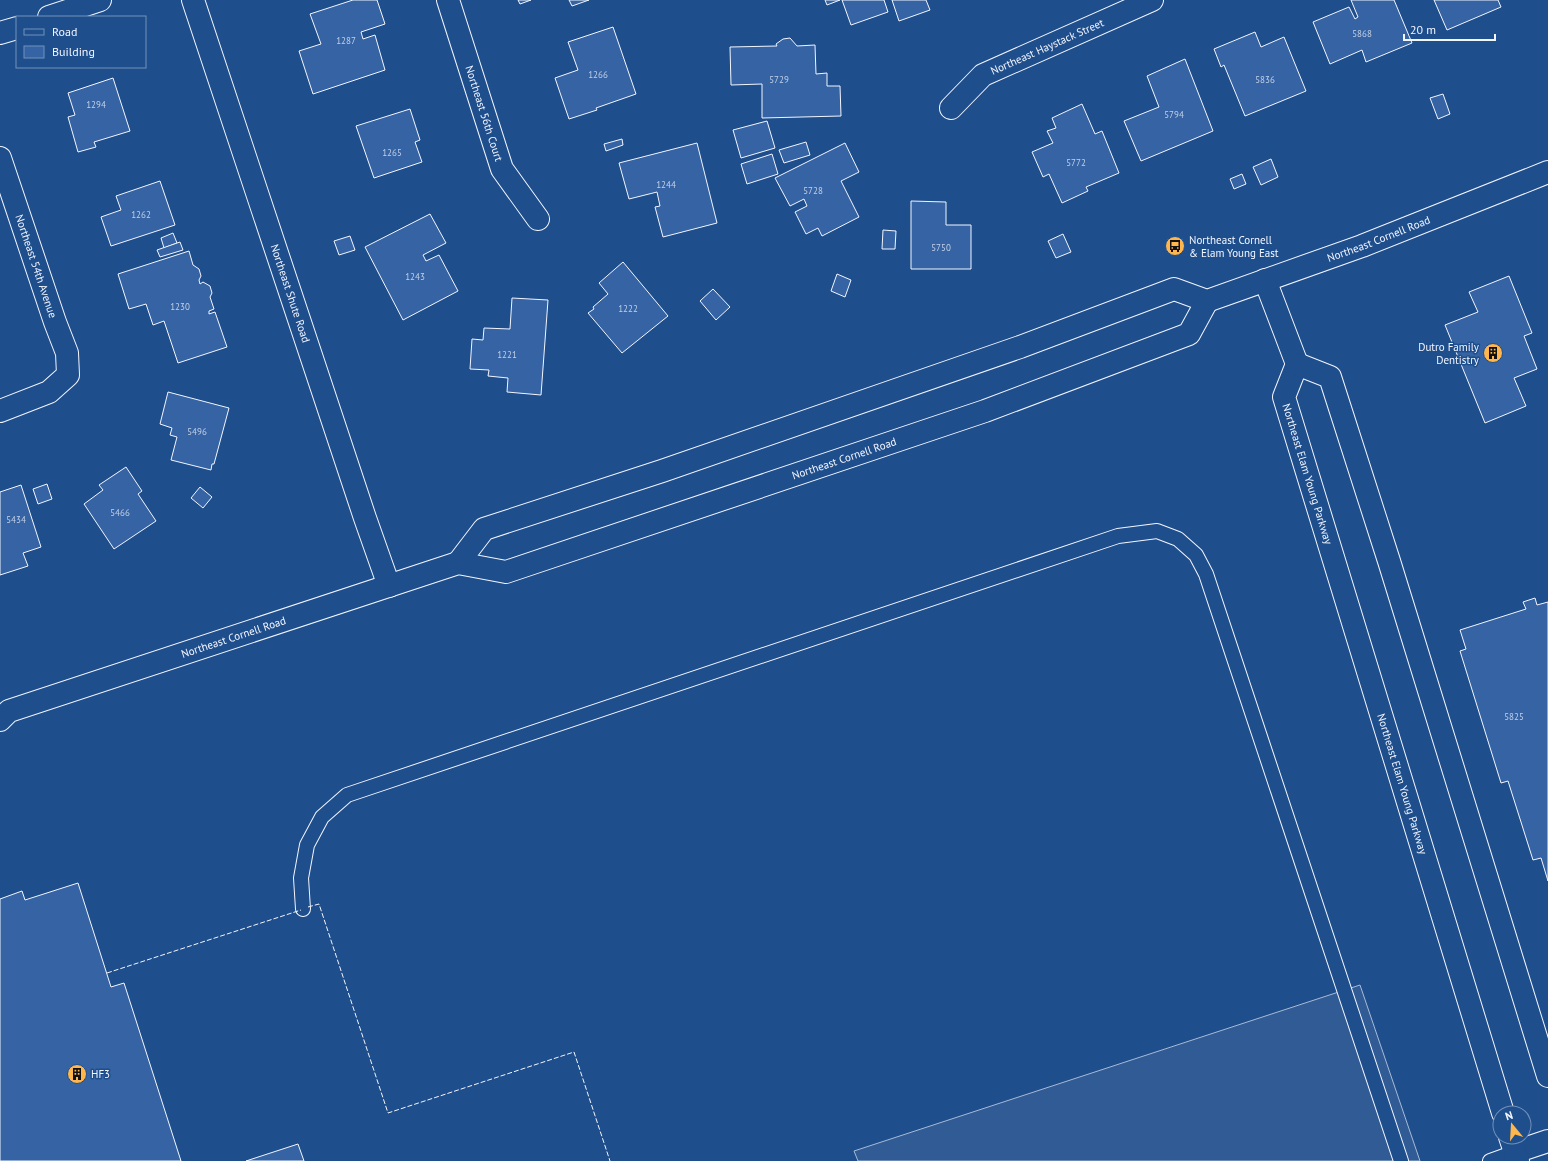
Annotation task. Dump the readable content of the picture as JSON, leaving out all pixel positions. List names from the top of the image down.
{
  "streets": {
    "main road": [
      "Northeast Haystack Street",
      "Northeast 56th Court",
      "Northeast Cornell Road",
      "Northeast 54th Avenue",
      "Northeast Shute Road",
      "Northeast Elam Young Parkway"
    ]
  },
  "crossings": [
    ["Northeast Cornell Road", "Northeast Shute Road"]
  ],
  "places": {
    "bus stop": ["Northeast Cornell & Elam Young East"],
    "building": ["Dutro Family Dentistry", "HF3"]
  },
  "house_numbers": [
    "5868",
    "1287",
    "1266",
    "5729",
    "5836",
    "1294",
    "5794",
    "1265",
    "5772",
    "1244",
    "5728",
    "1262",
    "5750",
    "1243",
    "1230",
    "1222",
    "1221",
    "5496",
    "5466",
    "5434",
    "5825"
  ],
  "legend": ["Road", "Building"],
  "scale_bar": "20 m",
  "north": "top"
}
